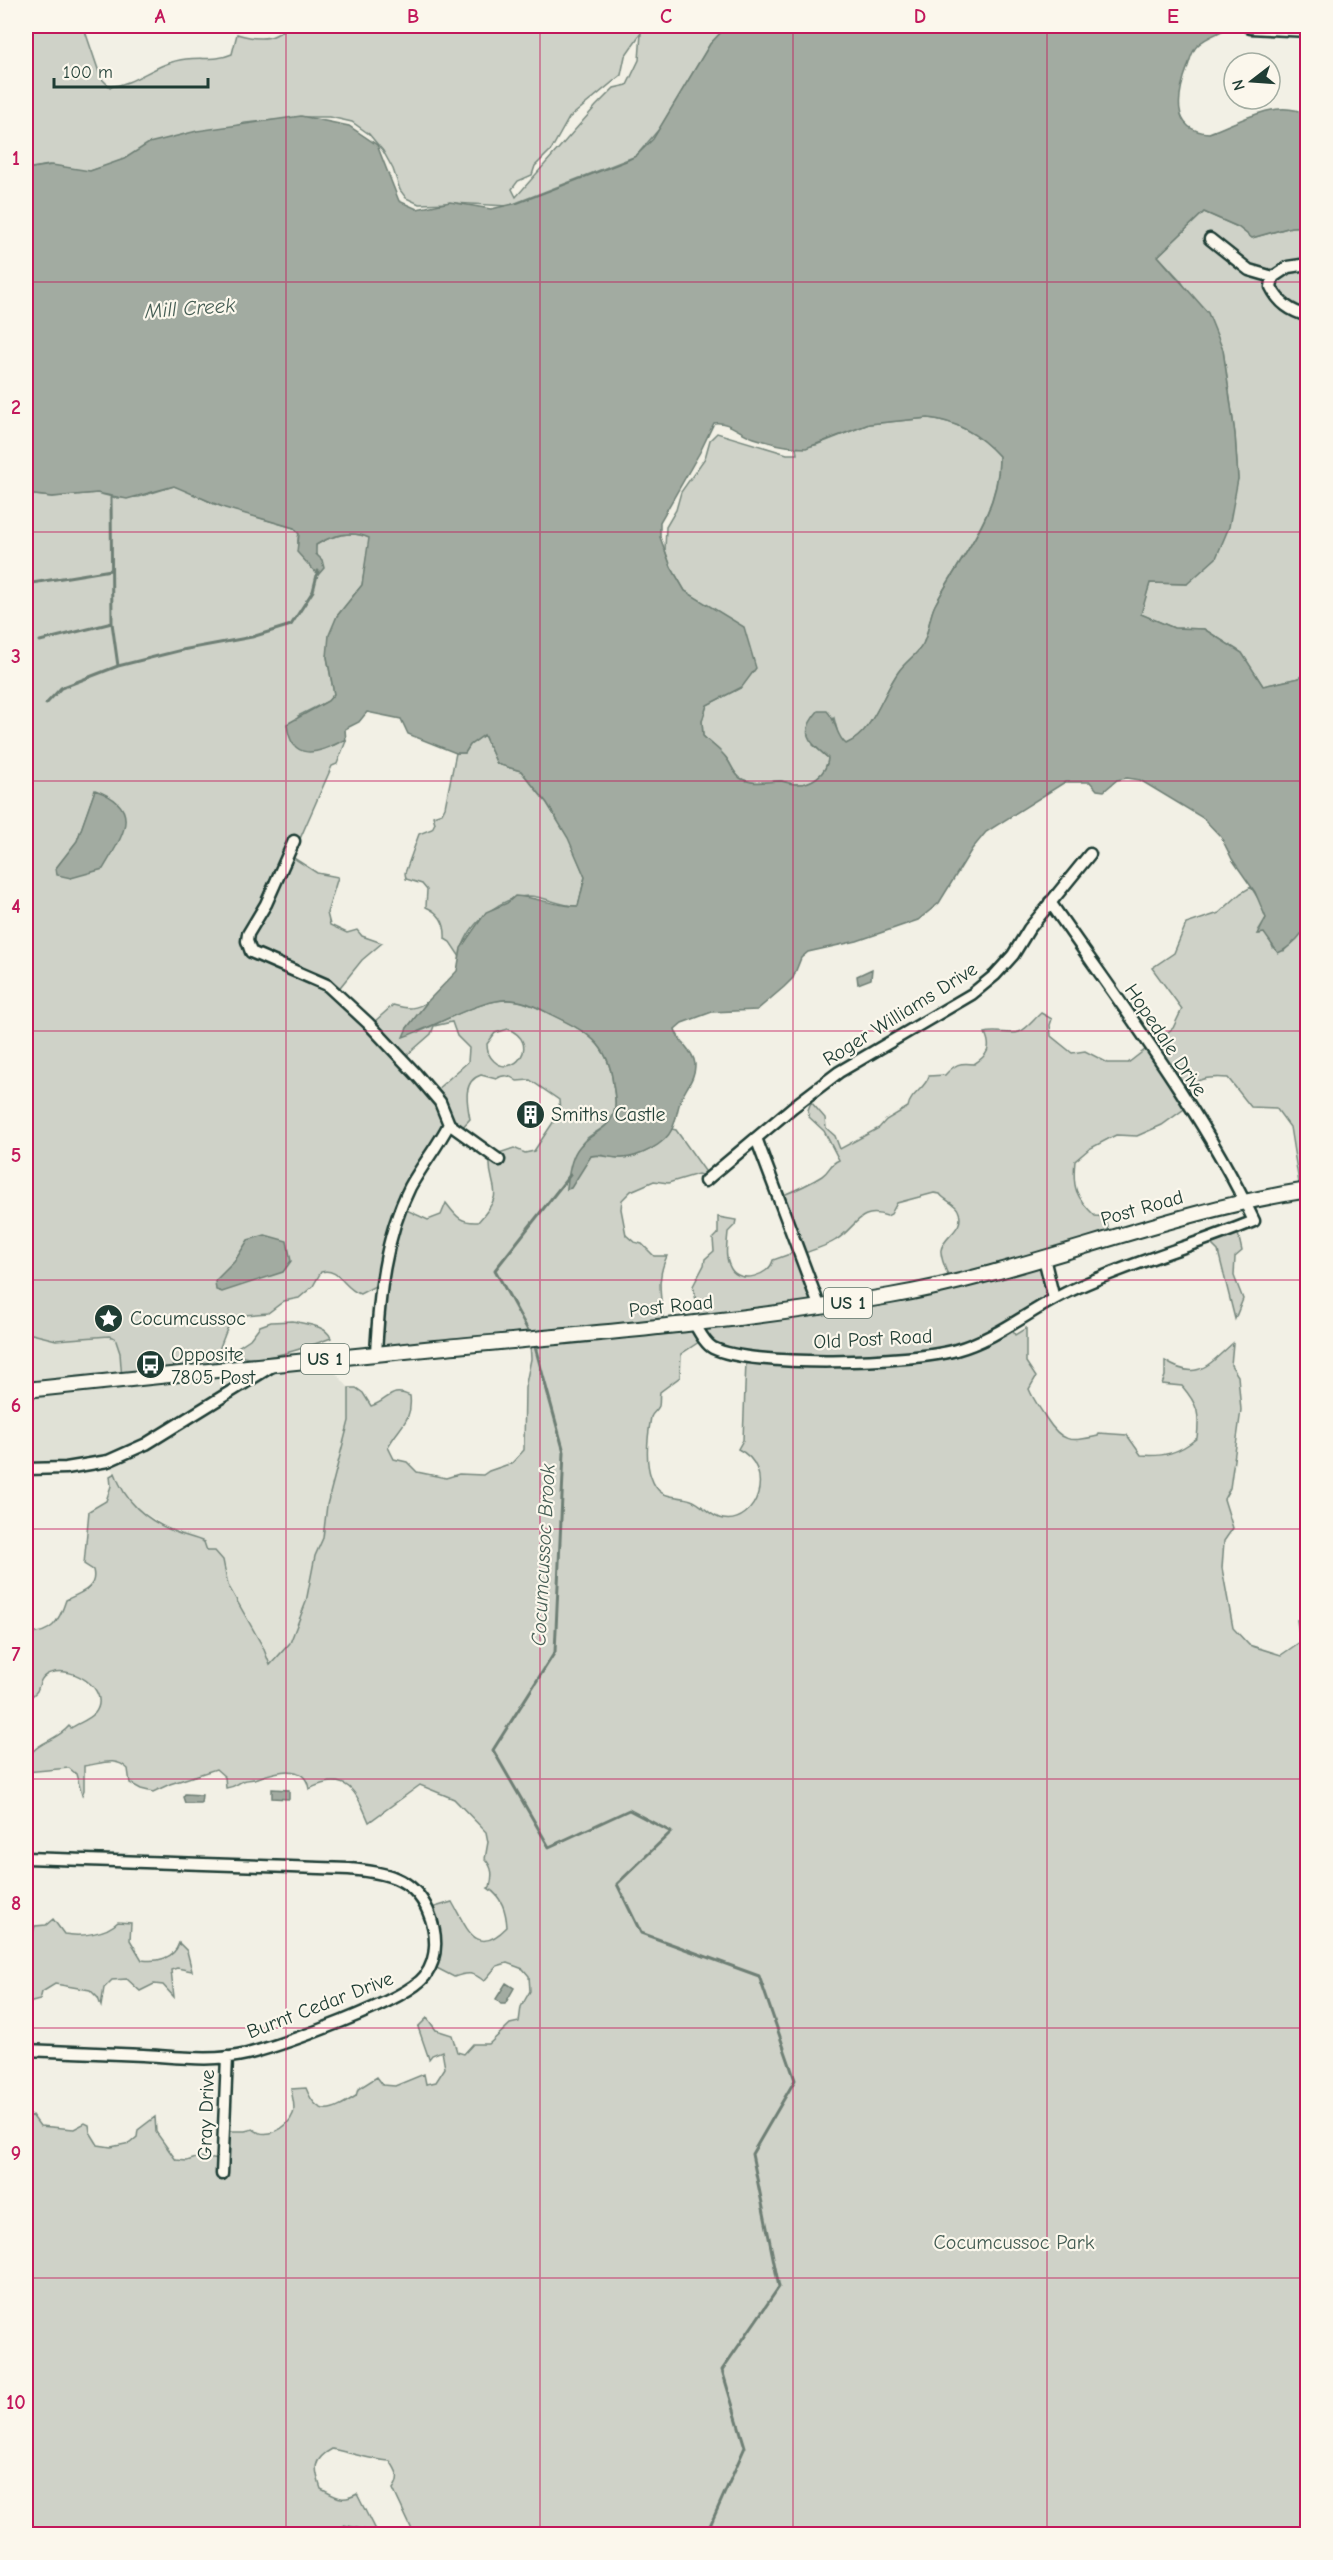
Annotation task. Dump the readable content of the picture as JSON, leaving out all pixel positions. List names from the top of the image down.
{
  "streets": {
    "main road": ["Post Road", "US 1"],
    "street": [
      "Roger Williams Drive",
      "Hopedale Drive",
      "Old Post Road",
      "Burnt Cedar Drive",
      "Gray Drive"
    ]
  },
  "crossings": [
    ["Roger Williams Drive", "Hopedale Drive"],
    ["Hopedale Drive", "Post Road"],
    ["Hopedale Drive", "Old Post Road"],
    ["Post Road", "Old Post Road"],
    ["Burnt Cedar Drive", "Gray Drive"]
  ],
  "water": ["Mill Creek", "Cocumcussoc Brook"],
  "parks": ["Cocumcussoc Park"],
  "places": {
    "building": ["Smiths Castle"],
    "place": ["Cocumcussoc"],
    "bus stop": ["Opposite 7805 Post"]
  },
  "scale_bar": "100 m",
  "north": "left",
  "grid": {
    "columns": [
      "A",
      "B",
      "C",
      "D",
      "E"
    ],
    "rows": [
      "1",
      "2",
      "3",
      "4",
      "5",
      "6",
      "7",
      "8",
      "9",
      "10"
    ]
  }
}
